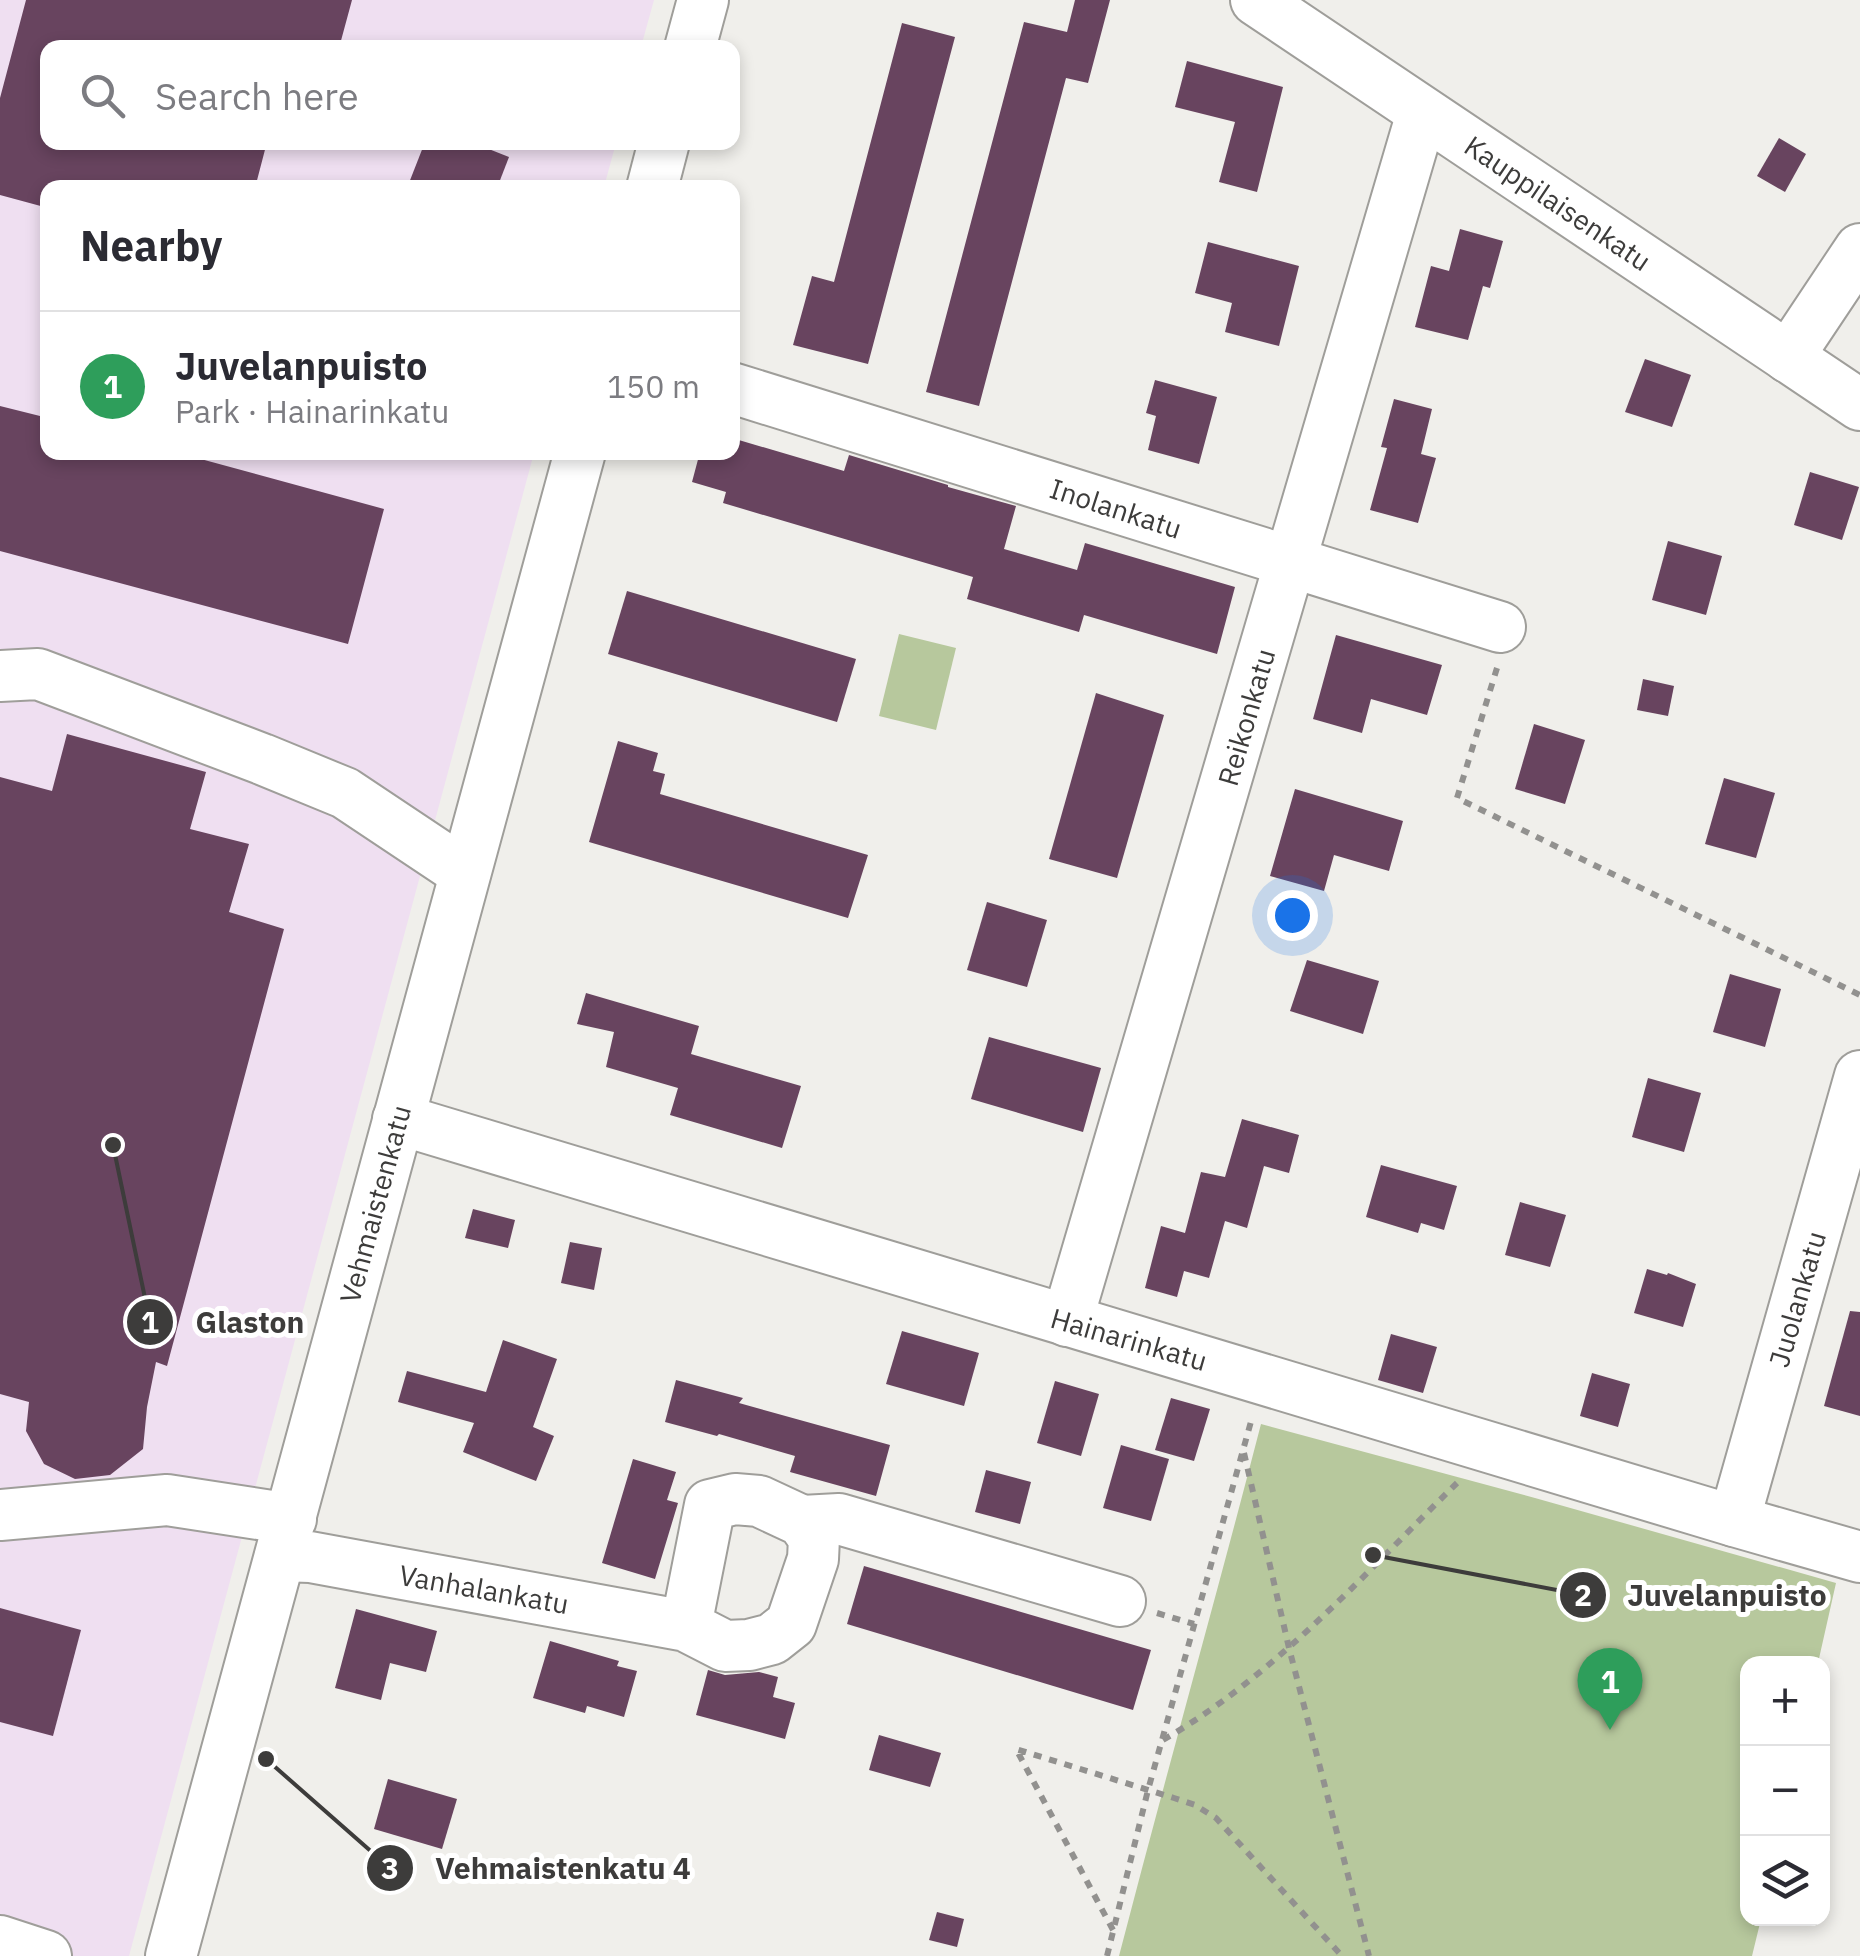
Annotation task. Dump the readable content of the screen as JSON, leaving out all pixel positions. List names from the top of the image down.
{
  "streets": {
    "street": [
      "Kauppilaisenkatu",
      "Inolankatu",
      "Reikonkatu",
      "Vehmaistenkatu",
      "Juolankatu",
      "Hainarinkatu",
      "Vanhalankatu"
    ]
  },
  "crossings": [
    ["Kauppilaisenkatu", "Reikonkatu"],
    ["Inolankatu", "Reikonkatu"],
    ["Reikonkatu", "Hainarinkatu"],
    ["Vehmaistenkatu", "Hainarinkatu"],
    ["Vehmaistenkatu", "Vanhalankatu"],
    ["Juolankatu", "Hainarinkatu"]
  ],
  "places": ["Glaston", "Juvelanpuisto", "Vehmaistenkatu 4"],
  "page": {
    "search": "Search here",
    "heading": "Nearby",
    "list": [
      {
        "mark": "1",
        "name": "Juvelanpuisto",
        "note": "Park · Hainarinkatu",
        "value": "150 m"
      }
    ],
    "pins": "1",
    "map_buttons": ["+", "−"]
  }
}
